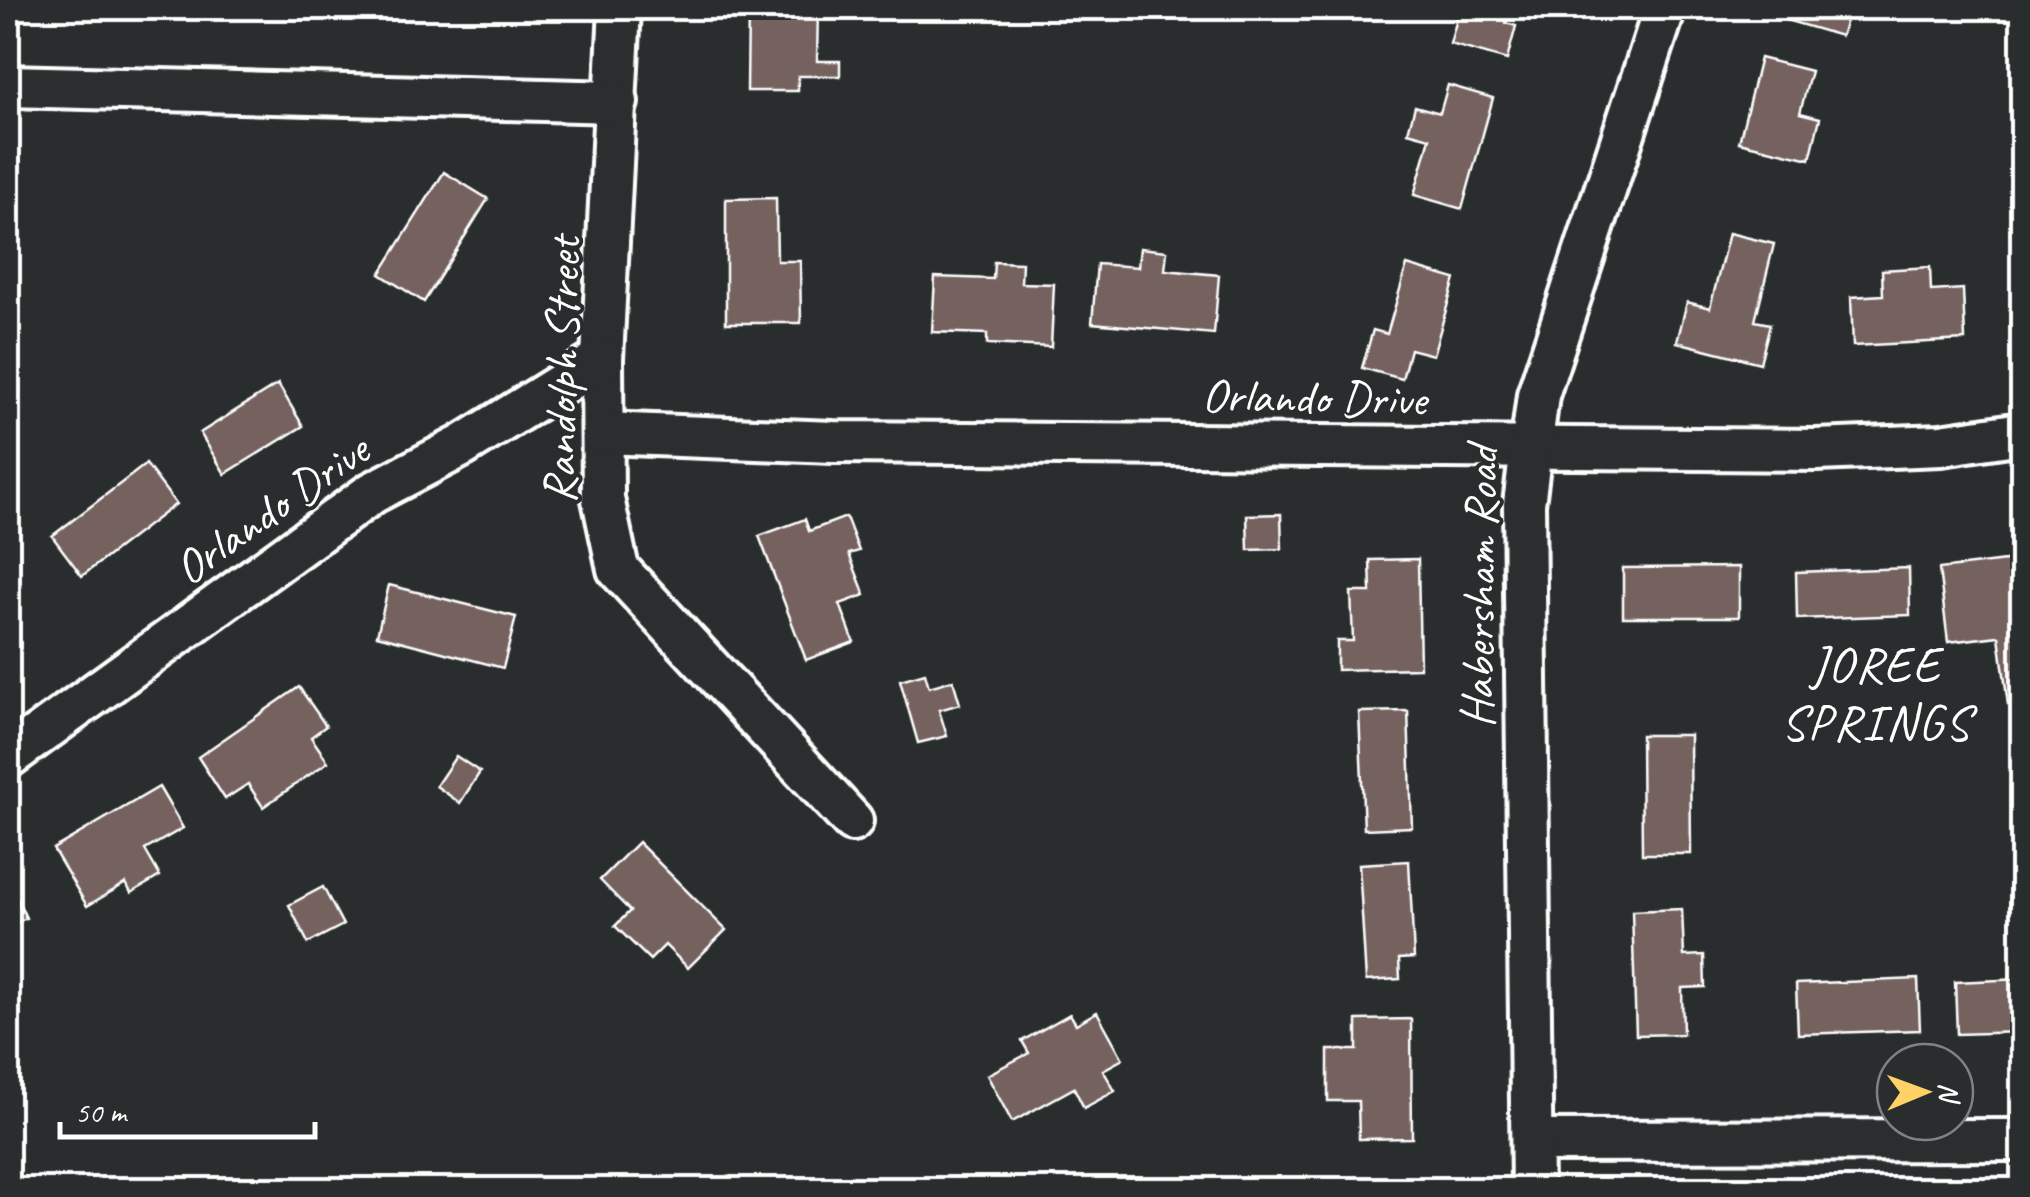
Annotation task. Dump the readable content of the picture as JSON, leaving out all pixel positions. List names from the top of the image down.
{
  "streets": {
    "street": ["Randolph Street", "Orlando Drive", "Habersham Road"]
  },
  "crossings": [
    ["Randolph Street", "Orlando Drive"],
    ["Orlando Drive", "Habersham Road"]
  ],
  "districts": ["JOREE SPRINGS"],
  "scale_bar": "50 m",
  "north": "right"
}
